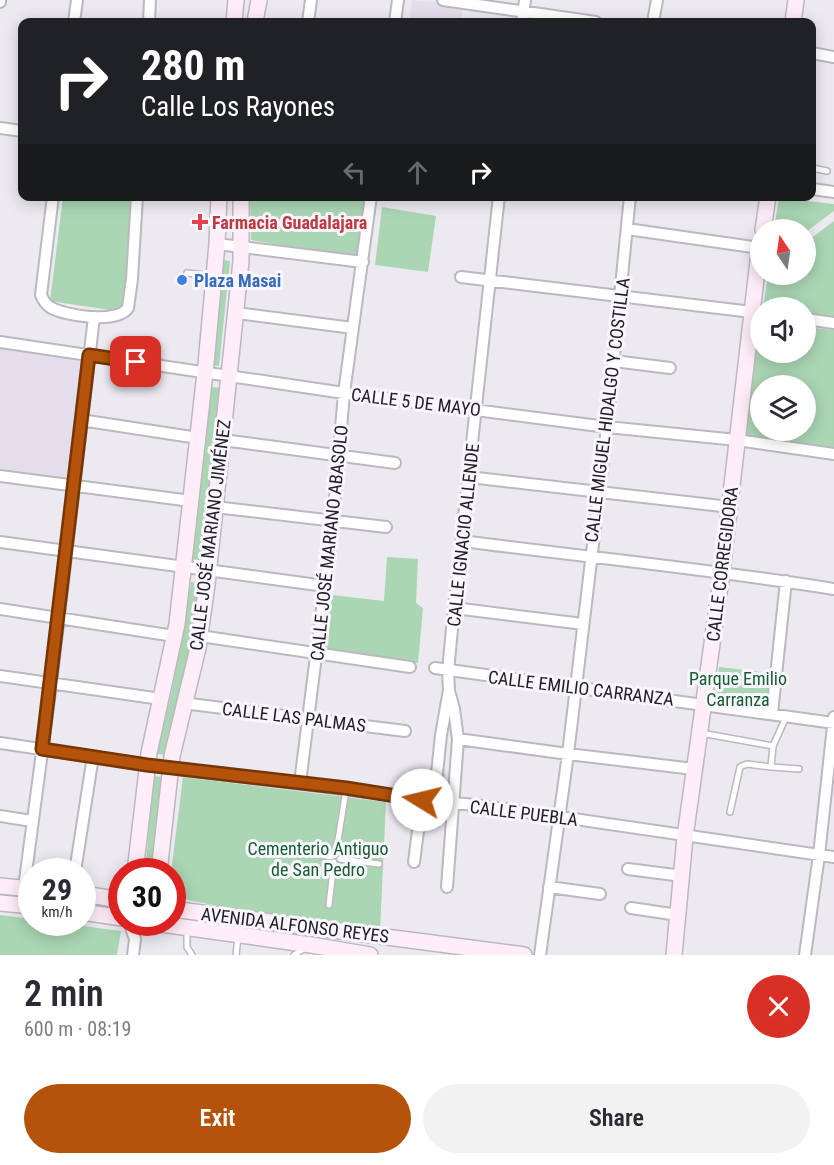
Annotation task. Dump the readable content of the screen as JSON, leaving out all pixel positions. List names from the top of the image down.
{
  "streets": {
    "street": [
      "CALLE 5 DE MAYO",
      "CALLE MIGUEL HIDALGO Y COSTILLA",
      "CALLE JOSÉ MARIANO JIMÉNEZ",
      "CALLE IGNACIO ALLENDE",
      "CALLE JOSÉ MARIANO ABASOLO",
      "CALLE CORREGIDORA",
      "CALLE EMILIO CARRANZA",
      "CALLE LAS PALMAS",
      "CALLE PUEBLA",
      "AVENIDA ALFONSO REYES"
    ]
  },
  "crossings": [
    ["CALLE 5 DE MAYO", "CALLE MIGUEL HIDALGO Y COSTILLA"],
    ["CALLE 5 DE MAYO", "CALLE JOSÉ MARIANO JIMÉNEZ"],
    ["CALLE 5 DE MAYO", "CALLE IGNACIO ALLENDE"],
    ["CALLE 5 DE MAYO", "CALLE JOSÉ MARIANO ABASOLO"],
    ["CALLE 5 DE MAYO", "CALLE CORREGIDORA"],
    ["CALLE MIGUEL HIDALGO Y COSTILLA", "CALLE EMILIO CARRANZA"],
    ["CALLE MIGUEL HIDALGO Y COSTILLA", "CALLE PUEBLA"],
    ["CALLE JOSÉ MARIANO JIMÉNEZ", "CALLE LAS PALMAS"],
    ["CALLE JOSÉ MARIANO JIMÉNEZ", "CALLE PUEBLA"],
    ["CALLE IGNACIO ALLENDE", "CALLE EMILIO CARRANZA"],
    ["CALLE IGNACIO ALLENDE", "CALLE PUEBLA"],
    ["CALLE JOSÉ MARIANO ABASOLO", "CALLE LAS PALMAS"],
    ["CALLE JOSÉ MARIANO ABASOLO", "CALLE PUEBLA"],
    ["CALLE CORREGIDORA", "CALLE EMILIO CARRANZA"],
    ["CALLE CORREGIDORA", "CALLE PUEBLA"]
  ],
  "parks": ["Parque Emilio Carranza", "Cementerio Antiguo de San Pedro"],
  "places": {
    "health": ["Farmacia Guadalajara"],
    "other": ["Plaza Masai"]
  },
  "north": "top",
  "page": {
    "turn": ["280 m", "Calle Los Rayones"],
    "speed": "29 km/h",
    "limit": "30",
    "heading": ["2 min", "600 m · 08:19"],
    "buttons": ["Exit", "Share"]
  }
}
